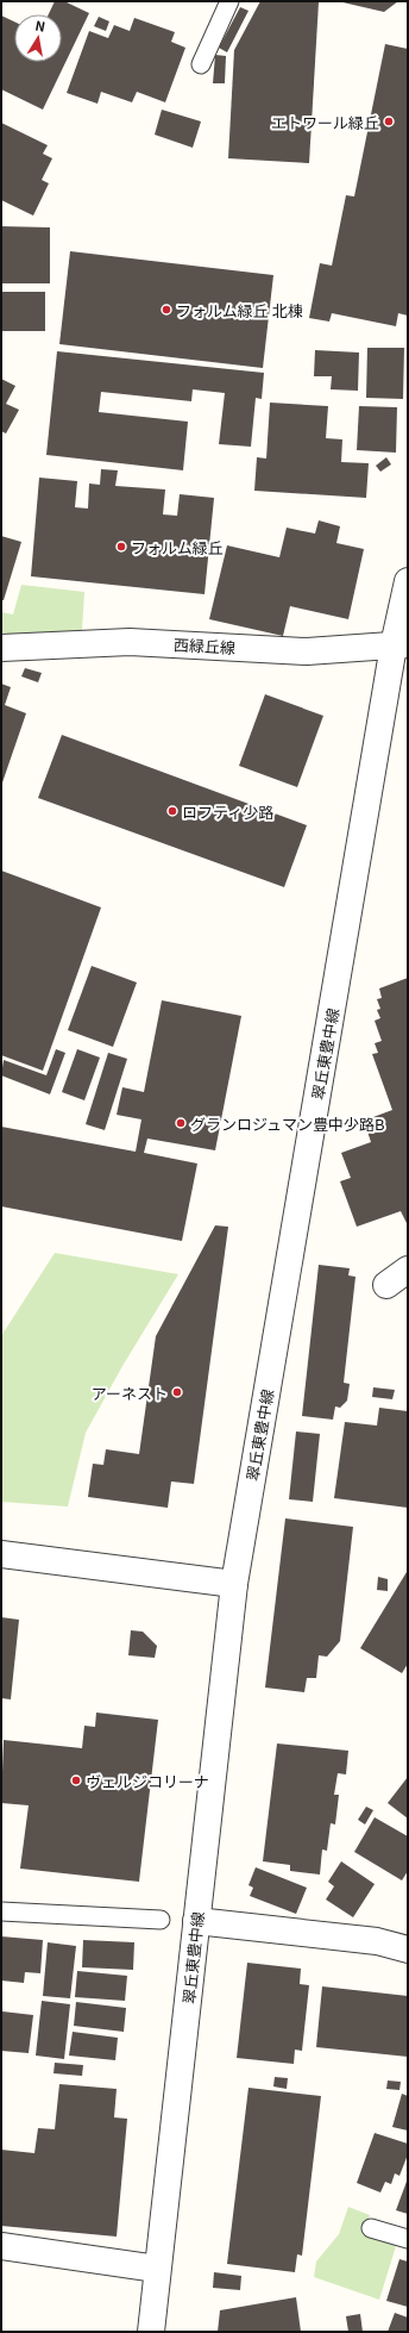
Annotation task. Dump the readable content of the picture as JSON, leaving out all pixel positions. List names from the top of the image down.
{
  "streets": {
    "street": ["西緑丘線", "翠丘東豊中線"]
  },
  "crossings": [
    ["西緑丘線", "翠丘東豊中線"]
  ],
  "places": [
    "エトワール緑丘",
    "フォルム緑丘 北棟",
    "フォルム緑丘",
    "ロフティ少路",
    "グランロジュマン豊中少路B",
    "アーネスト",
    "ヴェルジコリーナ"
  ],
  "north": "top"
}
